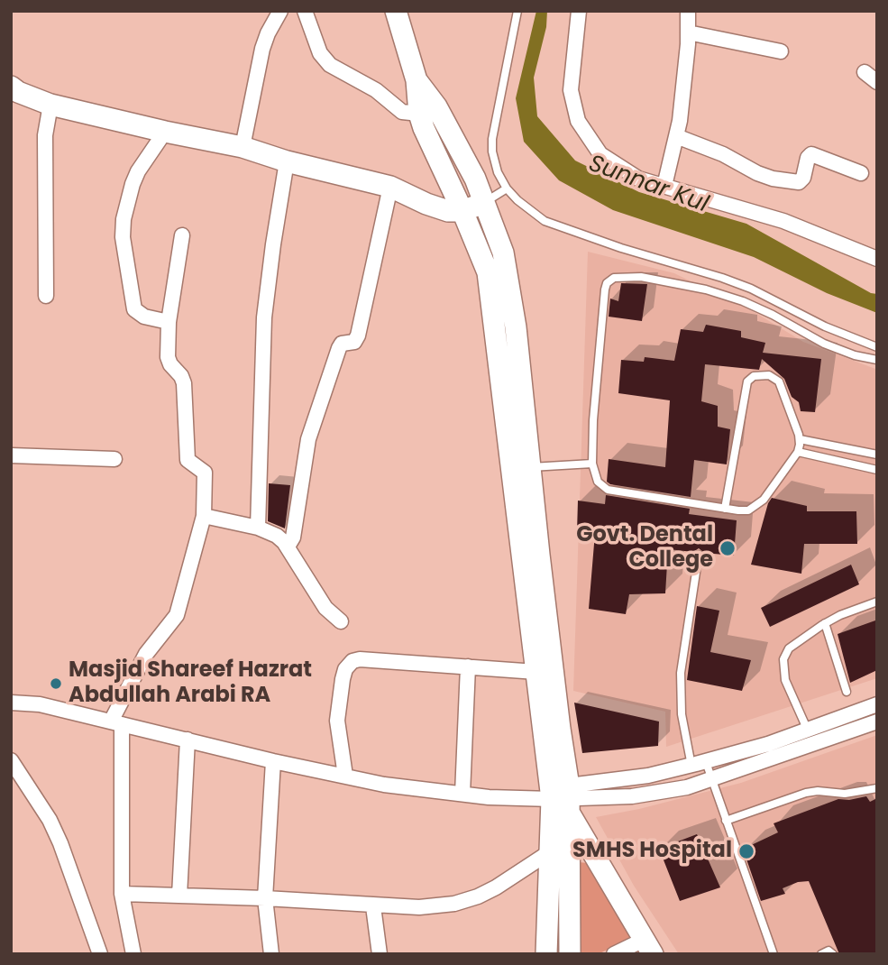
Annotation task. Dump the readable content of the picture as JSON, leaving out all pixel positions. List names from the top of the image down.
{
  "water": ["Sunnar Kul"],
  "places": ["Govt. Dental College", "Masjid Shareef Hazrat Abdullah Arabi RA", "SMHS Hospital"]
}
